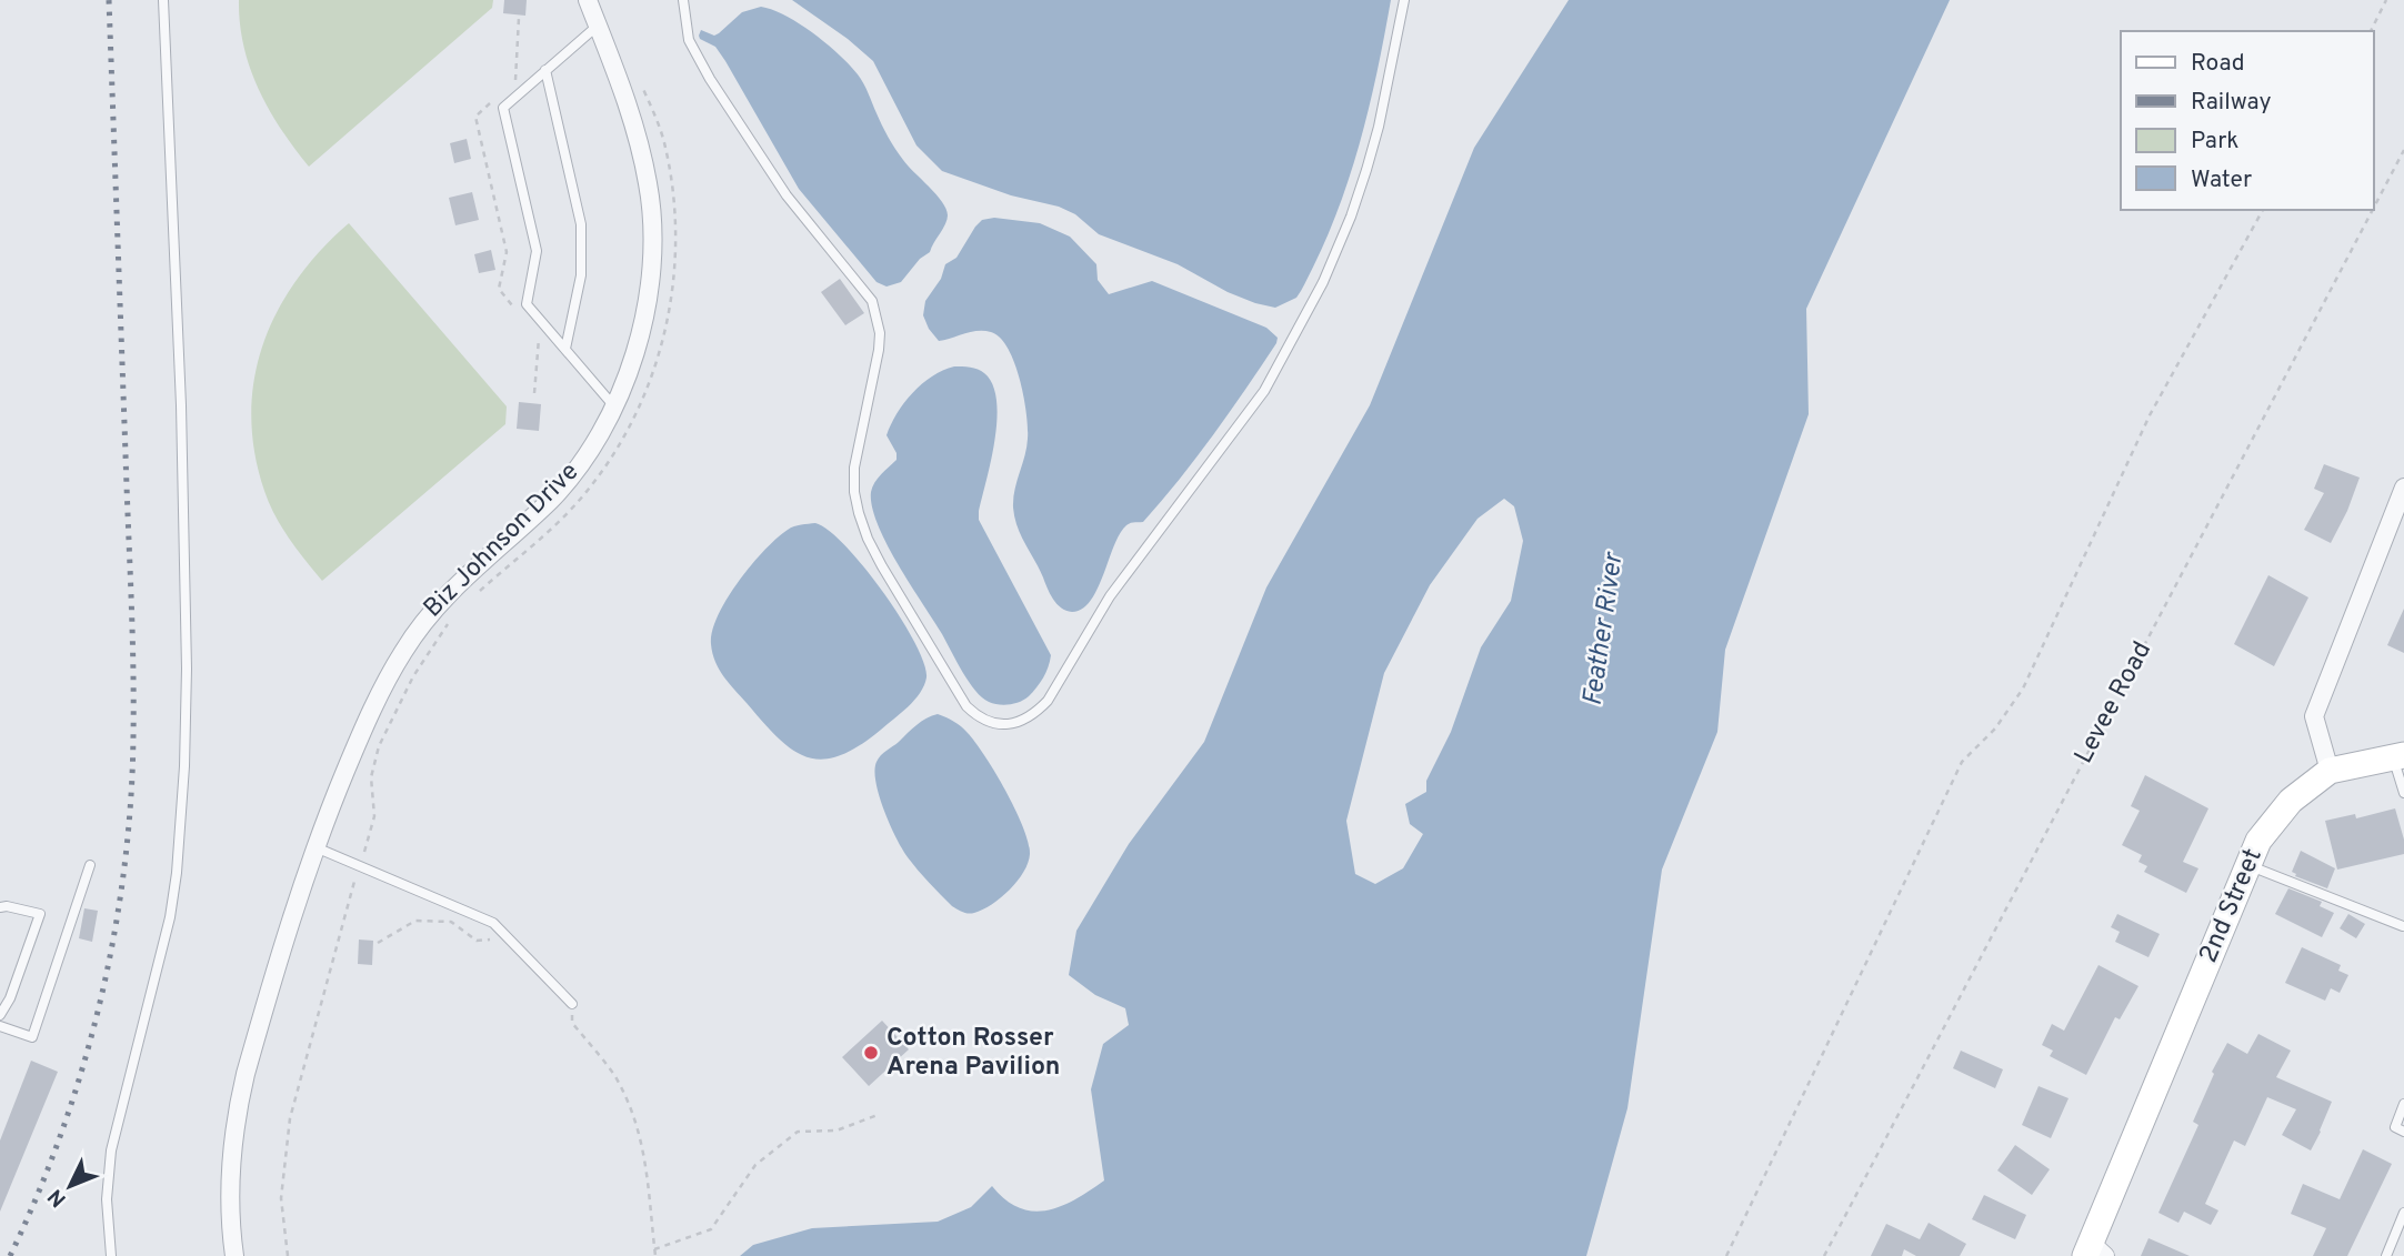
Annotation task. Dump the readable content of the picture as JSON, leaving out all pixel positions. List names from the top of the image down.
{
  "streets": {
    "main road": ["2nd Street"],
    "street": ["Biz Johnson Drive"],
    "path": ["Levee Road"]
  },
  "water": ["Feather River"],
  "places": ["Cotton Rosser Arena Pavilion"],
  "legend": [
    "Road",
    "Railway",
    "Park",
    "Water"
  ],
  "north": "bottom left"
}
